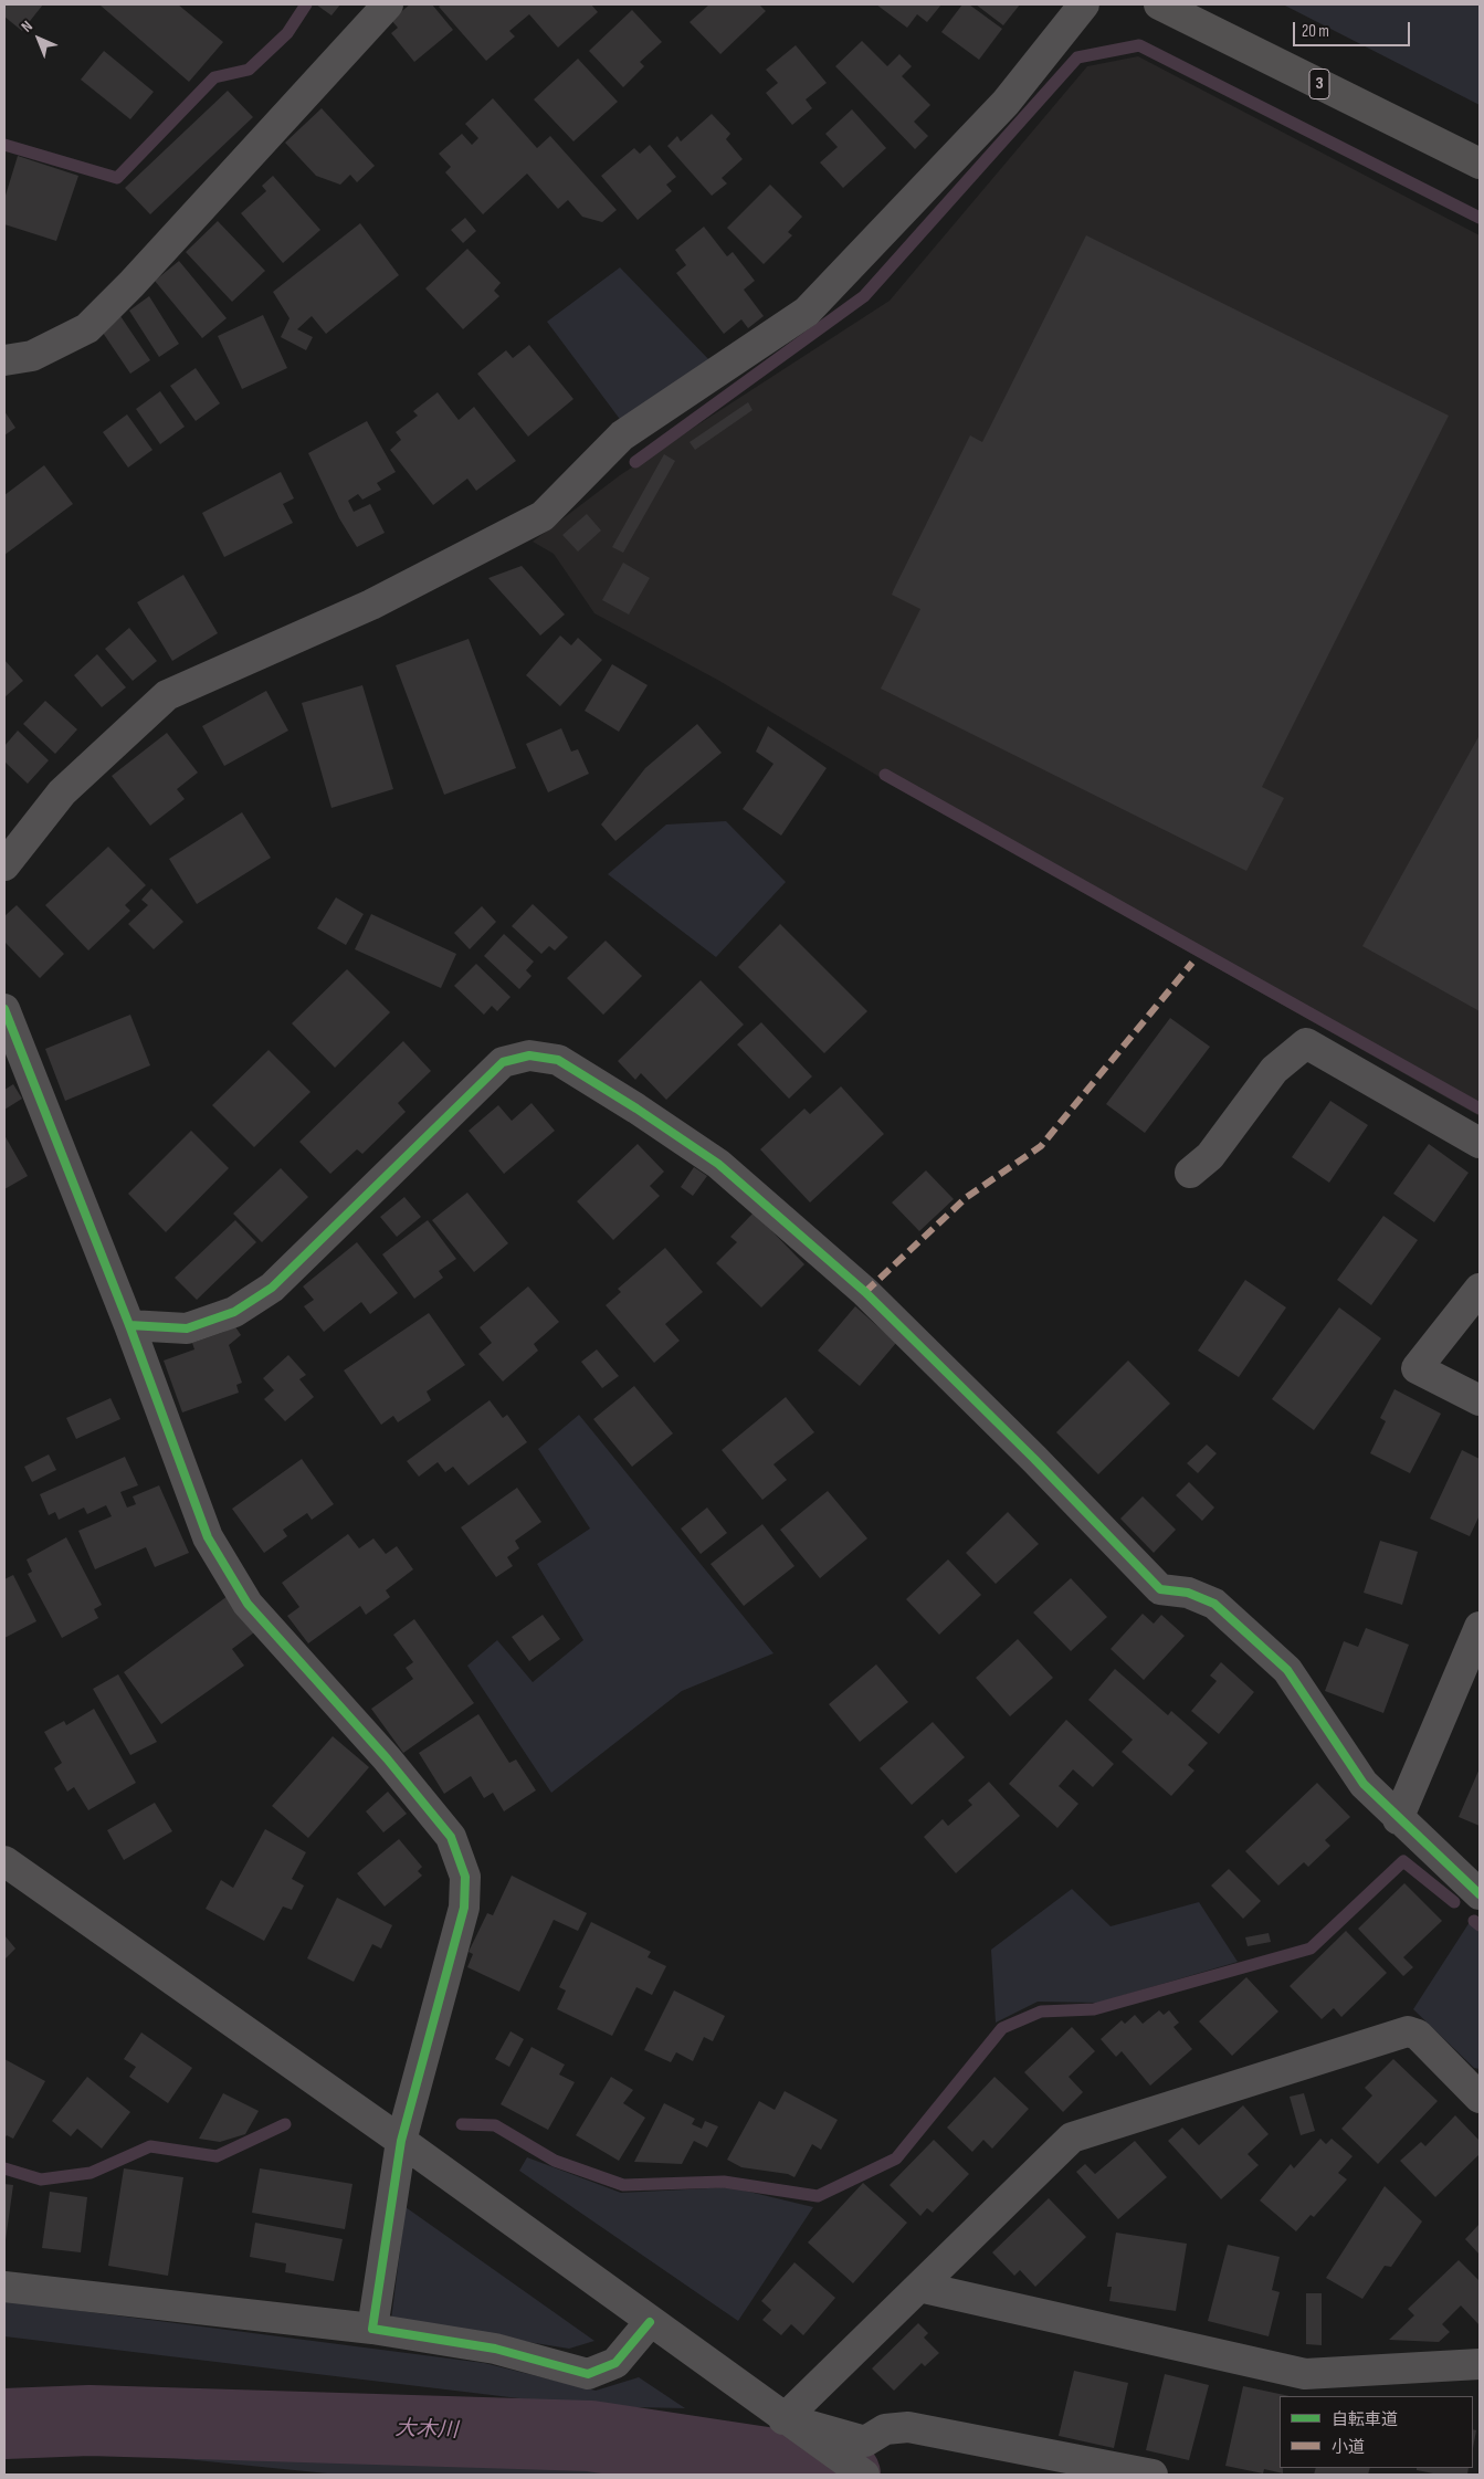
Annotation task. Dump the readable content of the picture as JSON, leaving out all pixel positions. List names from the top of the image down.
{
  "streets": {
    "highway": ["3"]
  },
  "water": ["大木川"],
  "legend": ["自転車道", "小道"],
  "scale_bar": "20 m",
  "north": "top left"
}
